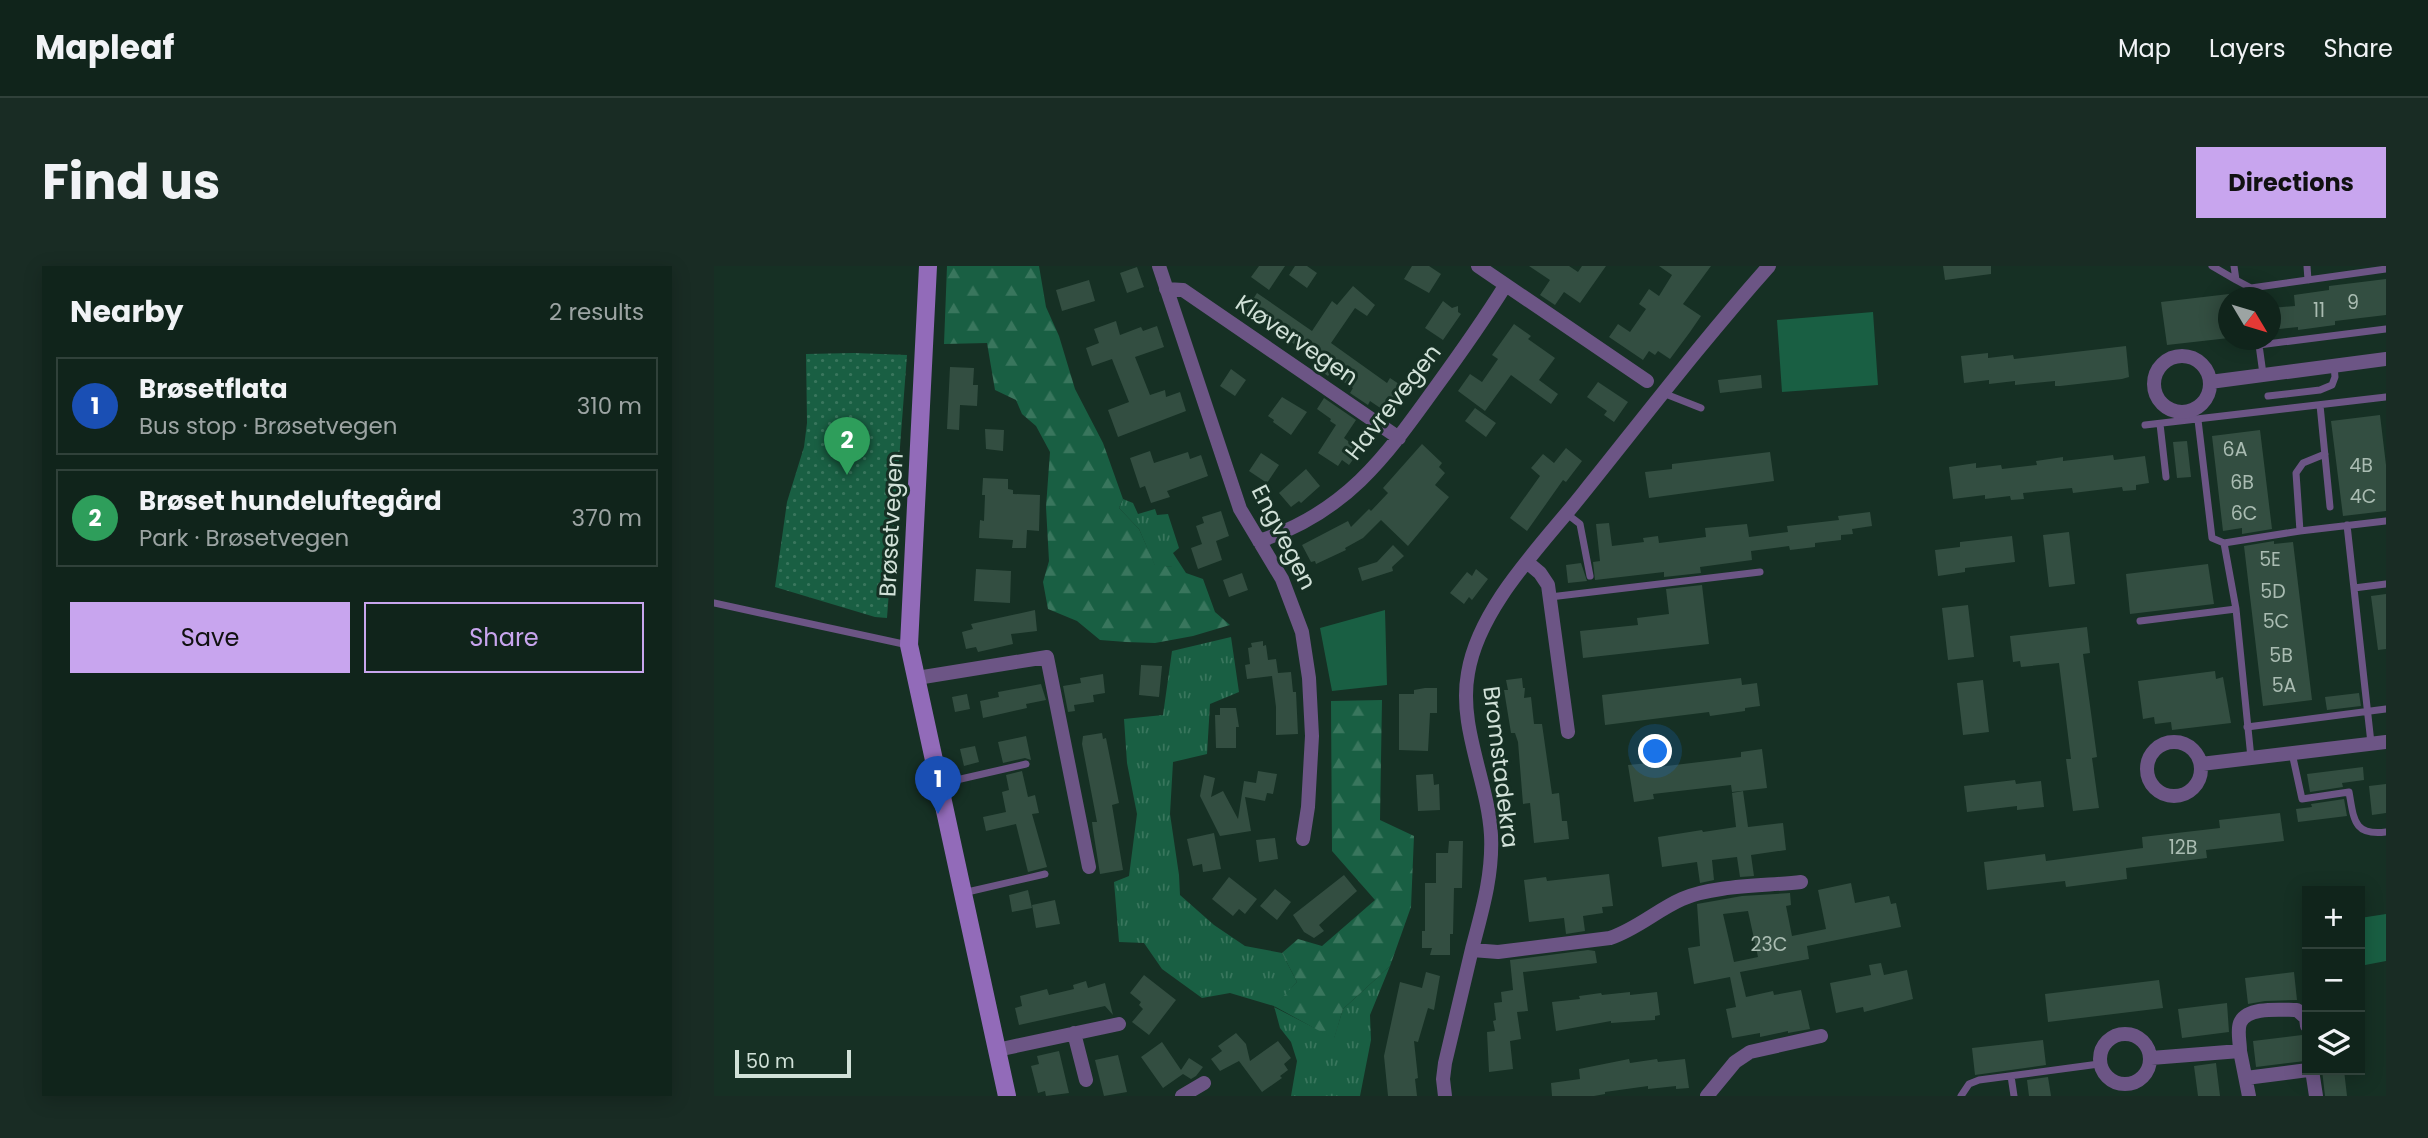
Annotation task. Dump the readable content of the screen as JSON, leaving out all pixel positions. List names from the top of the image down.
{
  "streets": {
    "street": [
      "Kløvervegen",
      "Havrevegen",
      "Brøsetvegen",
      "Engvegen",
      "Bromstadekra"
    ]
  },
  "crossings": [
    ["Kløvervegen", "Havrevegen"],
    ["Kløvervegen", "Engvegen"],
    ["Havrevegen", "Engvegen"]
  ],
  "house_numbers": [
    "9",
    "11",
    "6A",
    "4B",
    "6B",
    "4C",
    "6C",
    "5E",
    "5D",
    "5C",
    "5B",
    "5A",
    "12B",
    "23C"
  ],
  "scale_bar": "50 m",
  "north": "bottom right",
  "page": {
    "header": "Mapleaf",
    "nav": ["Map", "Layers", "Share"],
    "title": "Find us",
    "buttons": [
      "Directions",
      ["Save", "Share"]
    ],
    "heading": ["Nearby", "2 results"],
    "list": [
      {
        "mark": "1",
        "name": "Brøsetflata",
        "note": "Bus stop · Brøsetvegen",
        "value": "310 m"
      },
      {
        "mark": "2",
        "name": "Brøset hundeluftegård",
        "note": "Park · Brøsetvegen",
        "value": "370 m"
      }
    ],
    "pins": ["2", "1"],
    "map_buttons": ["+", "−"],
    "scale": "50 m"
  }
}
